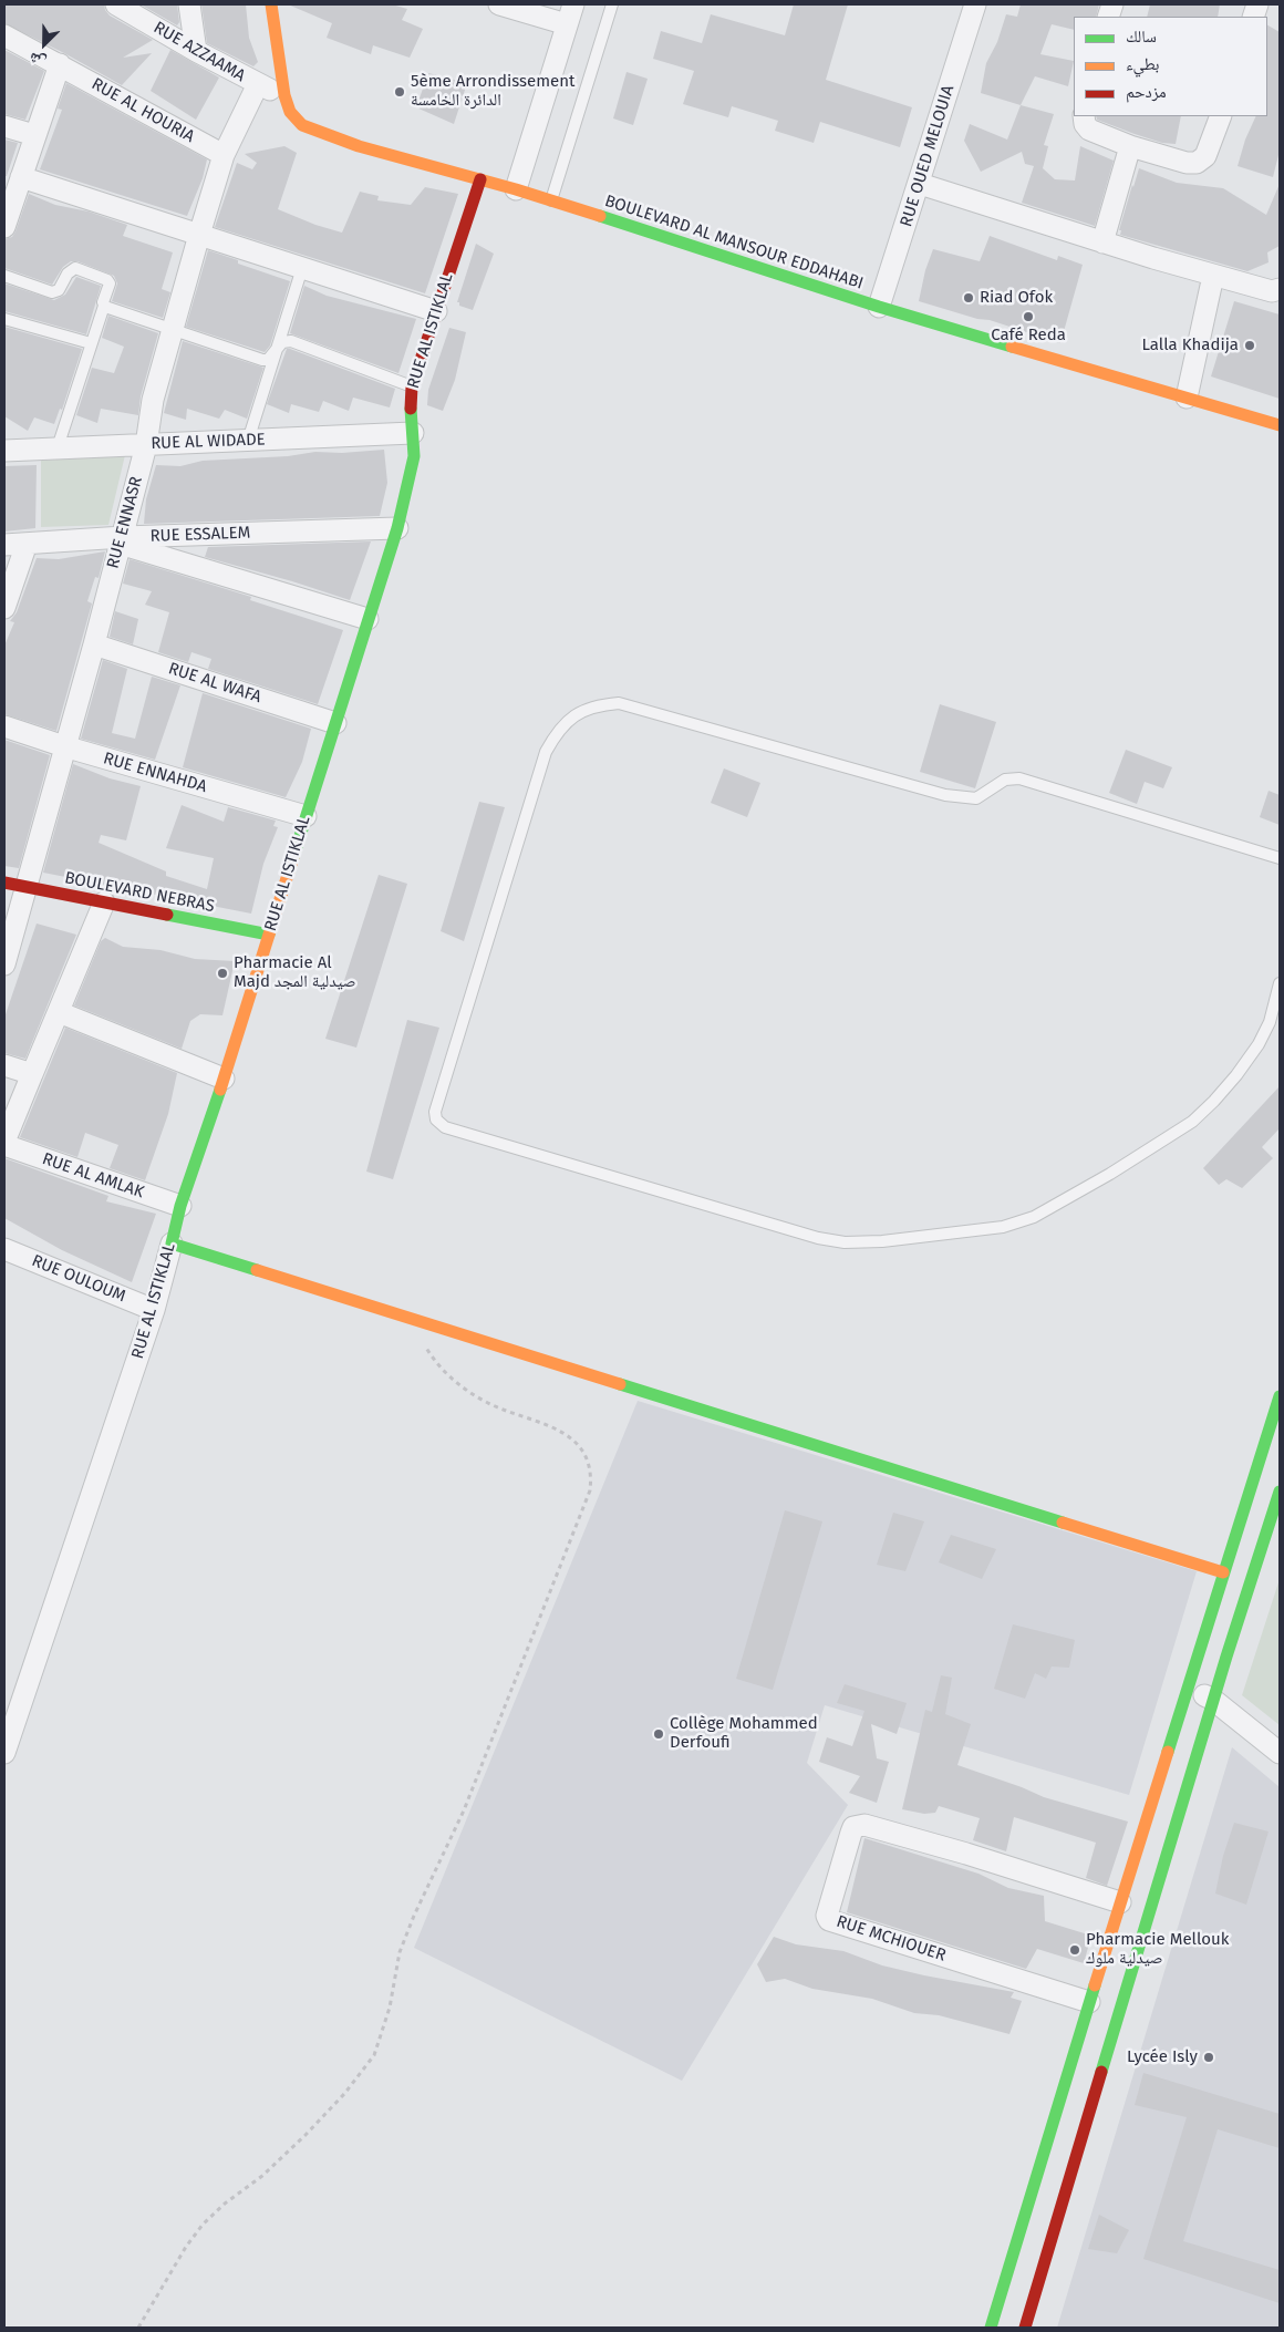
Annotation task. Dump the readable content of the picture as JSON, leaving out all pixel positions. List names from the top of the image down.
{
  "streets": {
    "main road": ["BOULEVARD AL MANSOUR EDDAHABI", "RUE AL ISTIKLAL", "BOULEVARD NEBRAS"],
    "street": [
      "RUE AZZAAMA",
      "RUE AL HOURIA",
      "RUE OUED MELOUIA",
      "RUE AL WIDADE",
      "RUE ENNASR",
      "RUE ESSALEM",
      "RUE AL WAFA",
      "RUE ENNAHDA",
      "RUE AL AMLAK",
      "RUE OULOUM",
      "RUE MCHIOUER"
    ]
  },
  "crossings": [
    ["RUE AZZAAMA", "BOULEVARD AL MANSOUR EDDAHABI"],
    ["RUE AZZAAMA", "RUE ENNASR"],
    ["RUE AL HOURIA", "RUE ENNASR"],
    ["RUE OUED MELOUIA", "BOULEVARD AL MANSOUR EDDAHABI"],
    ["BOULEVARD AL MANSOUR EDDAHABI", "RUE AL ISTIKLAL"],
    ["RUE AL ISTIKLAL", "RUE AL WIDADE"],
    ["RUE AL ISTIKLAL", "RUE ESSALEM"],
    ["RUE AL ISTIKLAL", "RUE AL WAFA"],
    ["RUE AL ISTIKLAL", "RUE ENNAHDA"],
    ["RUE AL ISTIKLAL", "BOULEVARD NEBRAS"],
    ["RUE AL ISTIKLAL", "RUE AL AMLAK"],
    ["RUE AL ISTIKLAL", "RUE OULOUM"],
    ["RUE AL WIDADE", "RUE ENNASR"],
    ["RUE ENNASR", "RUE ESSALEM"],
    ["RUE ENNASR", "RUE AL WAFA"],
    ["RUE ENNASR", "RUE ENNAHDA"],
    ["RUE ENNASR", "BOULEVARD NEBRAS"]
  ],
  "places": [
    "5ème Arrondissement الدائرة الخامسة",
    "Riad Ofok",
    "Café Reda",
    "Lalla Khadija",
    "Pharmacie Al Majd صيدلية المجد",
    "Collège Mohammed Derfoufi",
    "Pharmacie Mellouk صيدلية ملوك",
    "Lycée Isly"
  ],
  "legend": ["سالك", "بطيء", "مزدحم"],
  "north": "bottom left"
}
